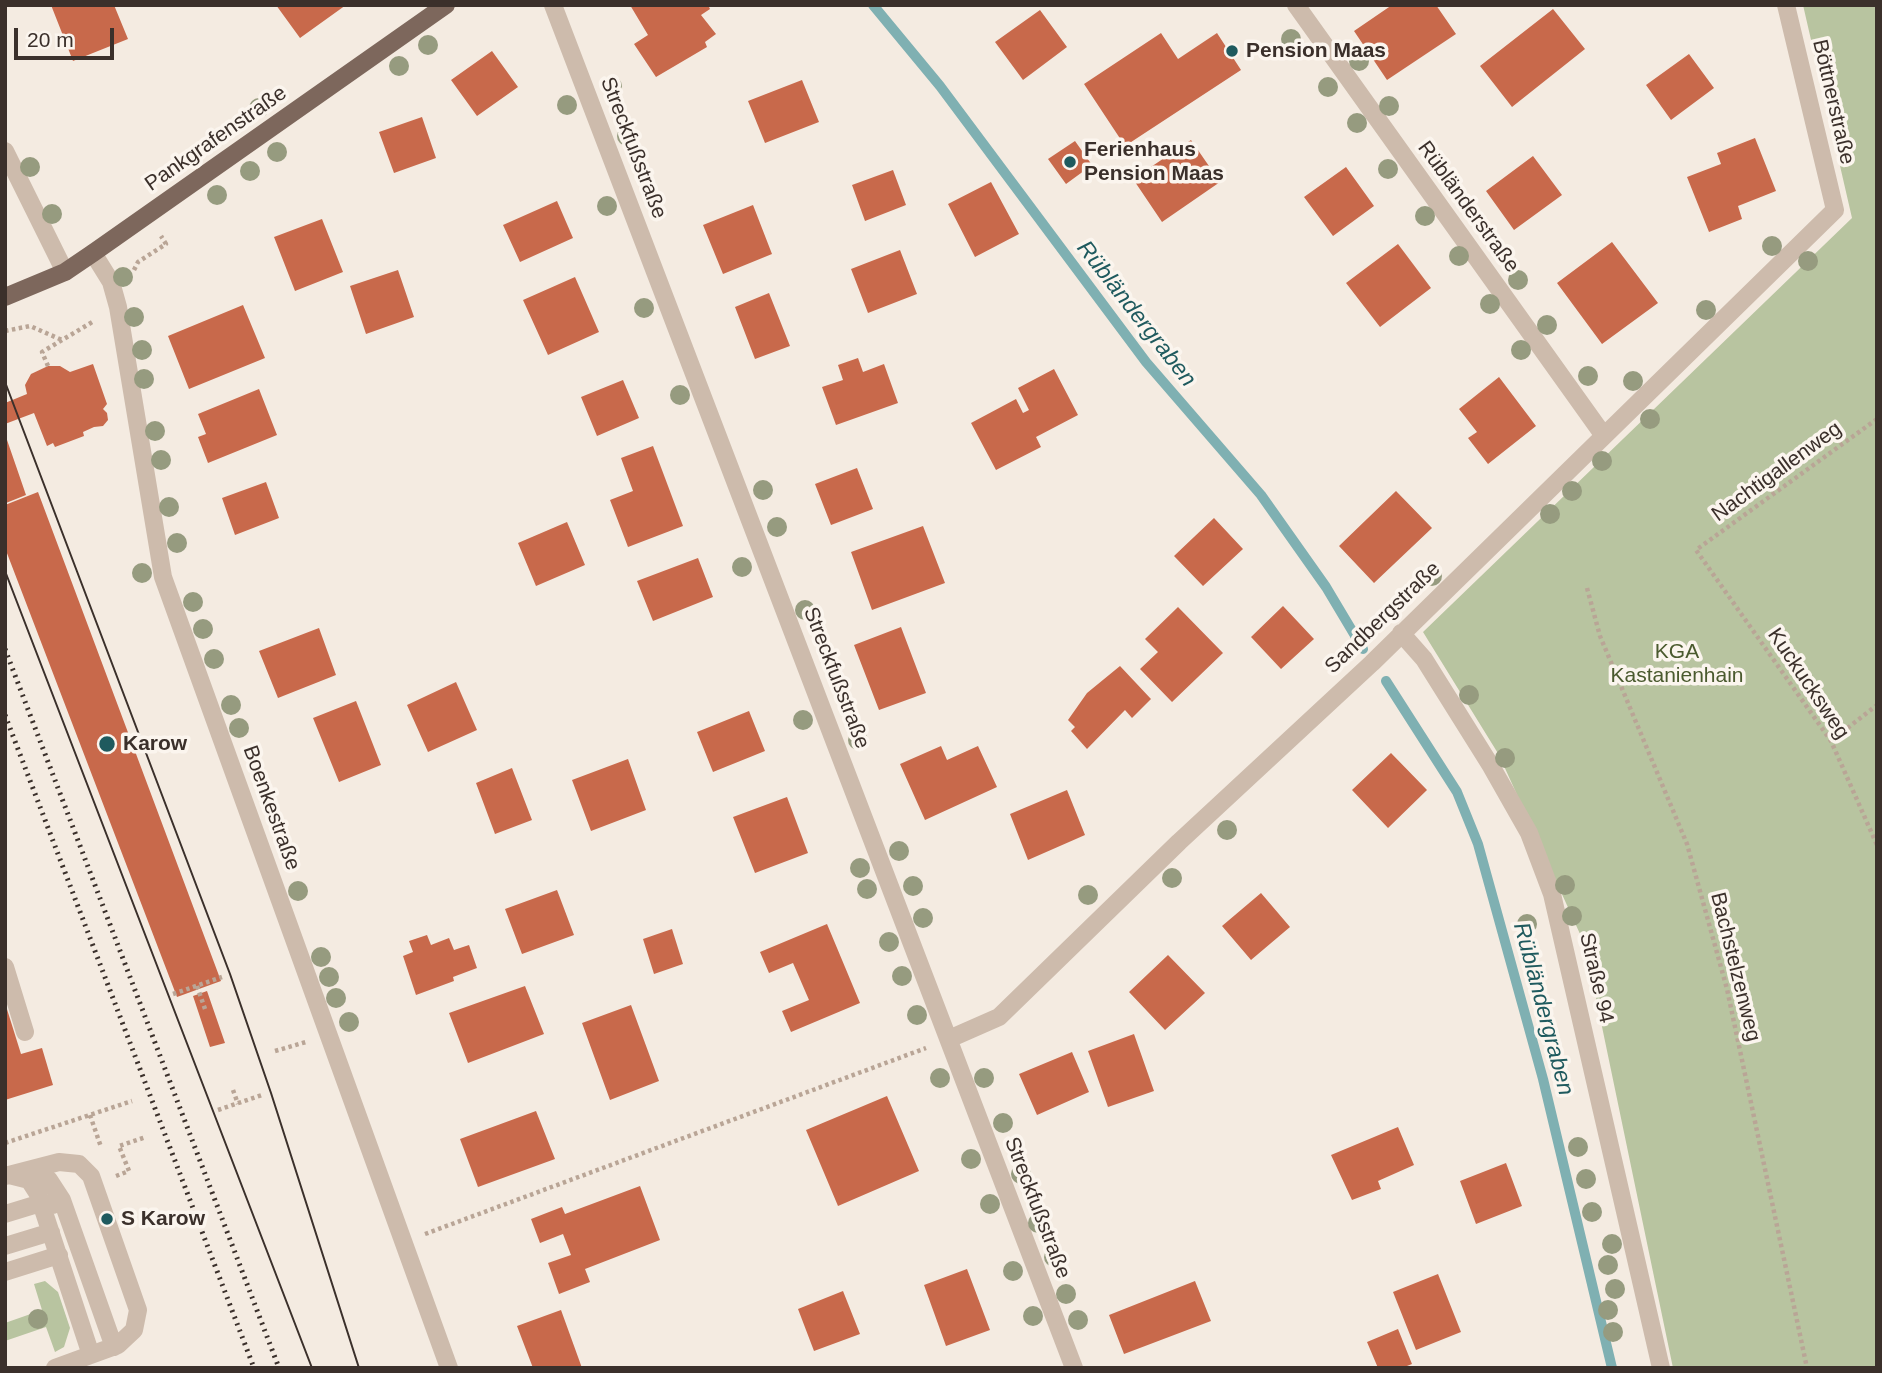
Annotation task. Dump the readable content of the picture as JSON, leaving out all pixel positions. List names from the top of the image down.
{
  "streets": {
    "main road": ["Pankgrafenstraße"],
    "street": [
      "Böttnerstraße",
      "Streckfußstraße",
      "Rübländerstraße",
      "Sandbergstraße",
      "Boenkestraße",
      "Straße 94"
    ],
    "path": ["Nachtigallenweg", "Kuckucksweg", "Bachstelzenweg"]
  },
  "crossings": [
    ["Böttnerstraße", "Sandbergstraße"],
    ["Pankgrafenstraße", "Boenkestraße"],
    ["Streckfußstraße", "Sandbergstraße"],
    ["Rübländerstraße", "Sandbergstraße"],
    ["Nachtigallenweg", "Kuckucksweg"],
    ["Sandbergstraße", "Straße 94"]
  ],
  "water": ["Rübländergraben"],
  "parks": ["KGA Kastanienhain"],
  "places": [
    "Pension Maas",
    "Ferienhaus Pension Maas",
    "Karow",
    "S Karow"
  ],
  "scale_bar": "20 m"
}
